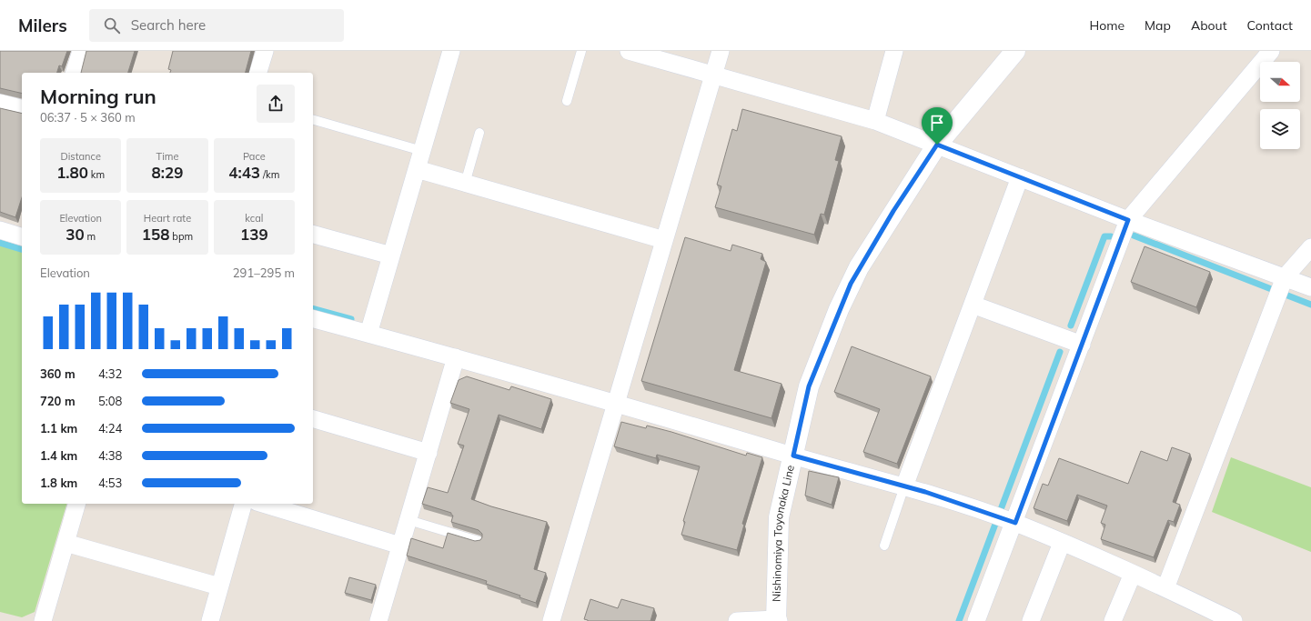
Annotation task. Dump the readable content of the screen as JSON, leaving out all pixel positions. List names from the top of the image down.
{
  "streets": {
    "main road": ["Nishinomiya Toyonaka Line"]
  },
  "north": "right",
  "page": {
    "header": "Milers",
    "search": "Search here",
    "nav": [
      "Home",
      "Map",
      "About",
      "Contact"
    ],
    "heading": ["Morning run", "06:37 · 5 × 360 m"],
    "stats": [
      ["Distance", "1.80 km"],
      ["Time", "8:29"],
      ["Pace", "4:43 /km"],
      ["Elevation", "30 m"],
      ["Heart rate", "158 bpm"],
      ["kcal", "139"]
    ],
    "chart": ["Elevation", "291–295 m"],
    "list": [
      {
        "name": "360 m",
        "note": "4:32"
      },
      {
        "name": "720 m",
        "note": "5:08"
      },
      {
        "name": "1.1 km",
        "note": "4:24"
      },
      {
        "name": "1.4 km",
        "note": "4:38"
      },
      {
        "name": "1.8 km",
        "note": "4:53"
      }
    ]
  }
}
